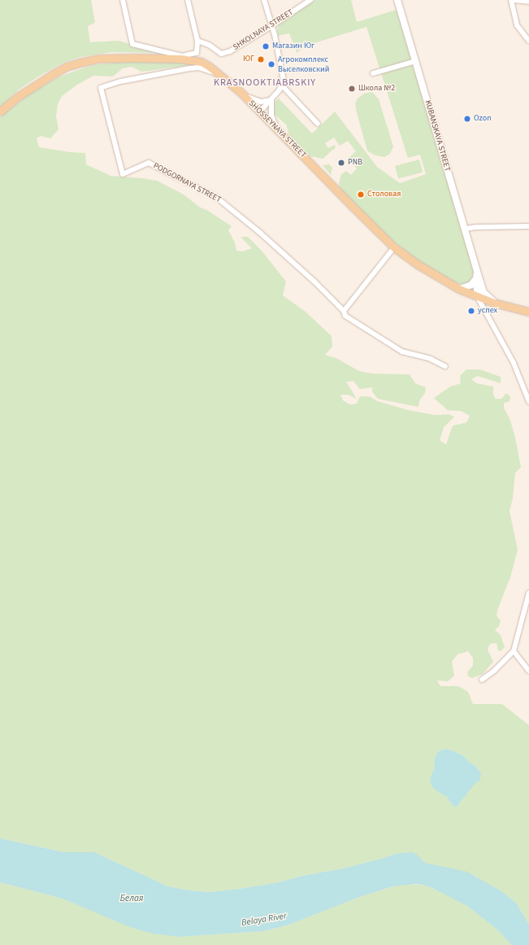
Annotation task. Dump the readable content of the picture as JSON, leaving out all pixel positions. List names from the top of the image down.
{
  "streets": {
    "main road": ["SHOSSEYNAYA STREET", "KUBANSKAYA STREET"],
    "street": ["SHKOLNAYA STREET", "PODGORNAYA STREET"]
  },
  "crossings": [
    ["SHOSSEYNAYA STREET", "PODGORNAYA STREET"]
  ],
  "districts": ["KRASNOOKTIABRSKIY"],
  "water": ["Белая", "Belaya River"],
  "places": [
    "Магазин Юг",
    "ЮГ",
    "Агрокомплекс Выселковский",
    "Школа №2",
    "Ozon",
    "PNB",
    "Столовая",
    "успех"
  ]
}
